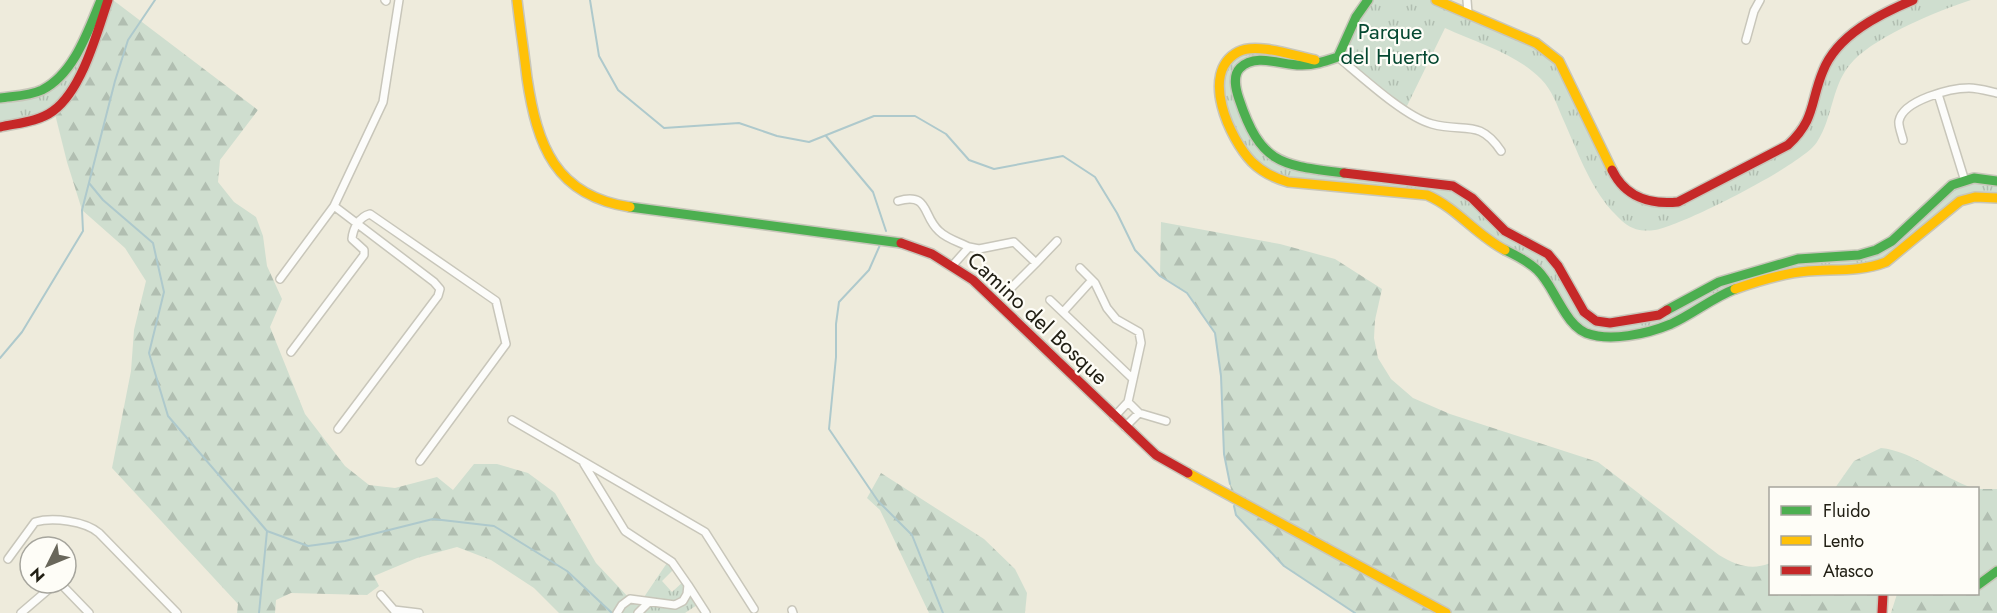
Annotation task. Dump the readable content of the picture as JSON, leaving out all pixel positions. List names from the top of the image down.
{
  "streets": {
    "street": ["Camino del Bosque"]
  },
  "parks": ["Parque del Huerto"],
  "legend": ["Fluido", "Lento", "Atasco"],
  "north": "bottom left"
}
